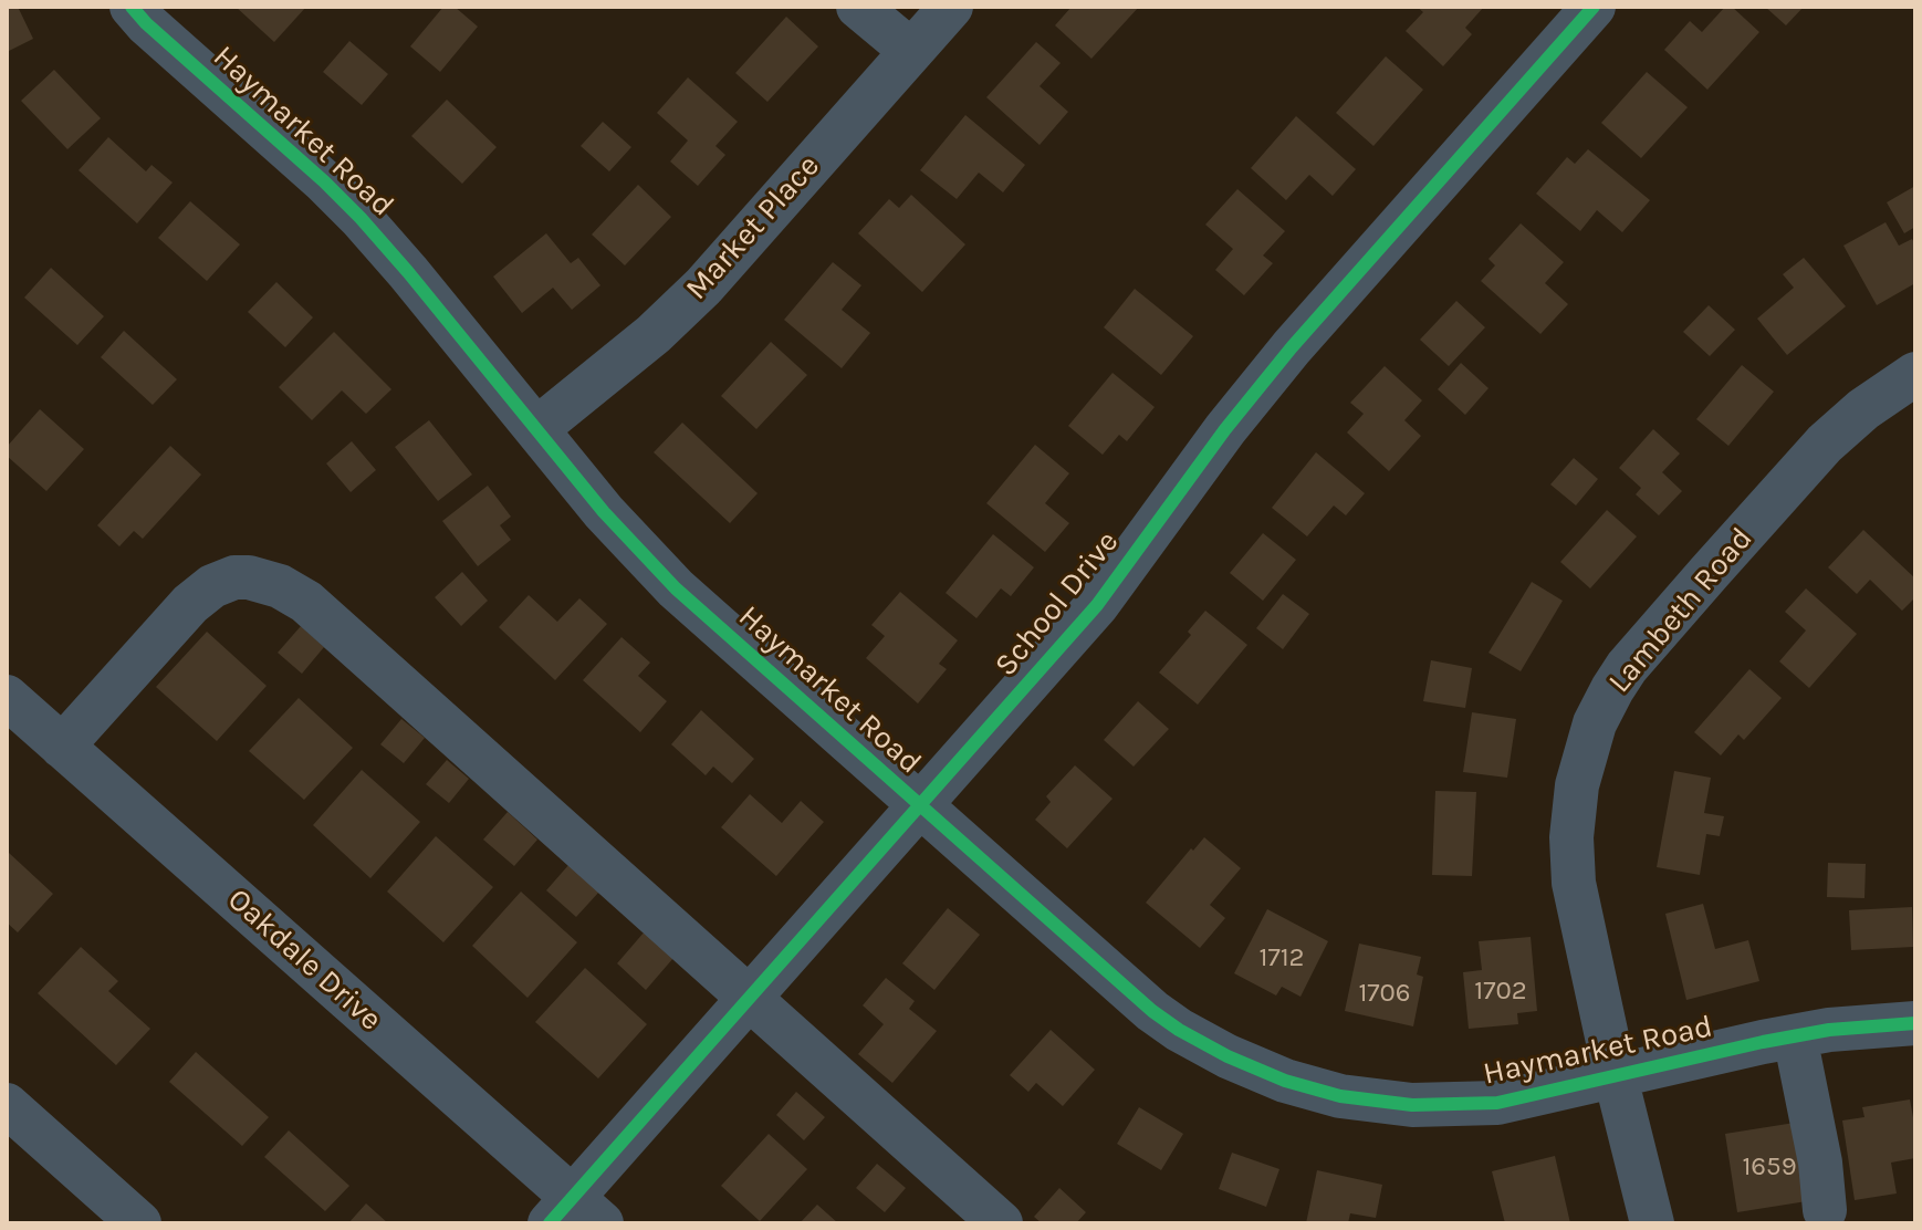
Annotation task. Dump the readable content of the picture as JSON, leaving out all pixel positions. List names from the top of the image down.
{
  "streets": {
    "street": [
      "Haymarket Road",
      "Market Place",
      "School Drive",
      "Lambeth Road",
      "Oakdale Drive"
    ]
  },
  "crossings": [
    ["Haymarket Road", "Market Place"],
    ["Haymarket Road", "School Drive"],
    ["Haymarket Road", "Lambeth Road"],
    ["School Drive", "Oakdale Drive"]
  ],
  "house_numbers": [
    "1712",
    "1702",
    "1706",
    "1659"
  ]
}
